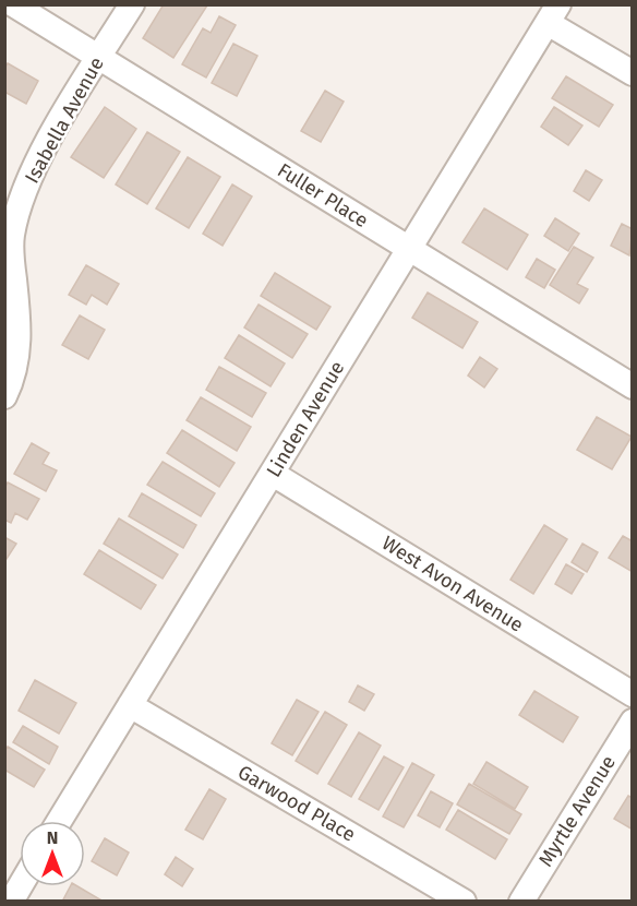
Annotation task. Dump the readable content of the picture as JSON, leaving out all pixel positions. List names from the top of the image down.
{
  "streets": {
    "street": [
      "Isabella Avenue",
      "Fuller Place",
      "Linden Avenue",
      "West Avon Avenue",
      "Garwood Place",
      "Myrtle Avenue"
    ]
  },
  "crossings": [
    ["Isabella Avenue", "Fuller Place"],
    ["Fuller Place", "Linden Avenue"],
    ["Linden Avenue", "West Avon Avenue"],
    ["Linden Avenue", "Garwood Place"]
  ],
  "north": "top"
}
